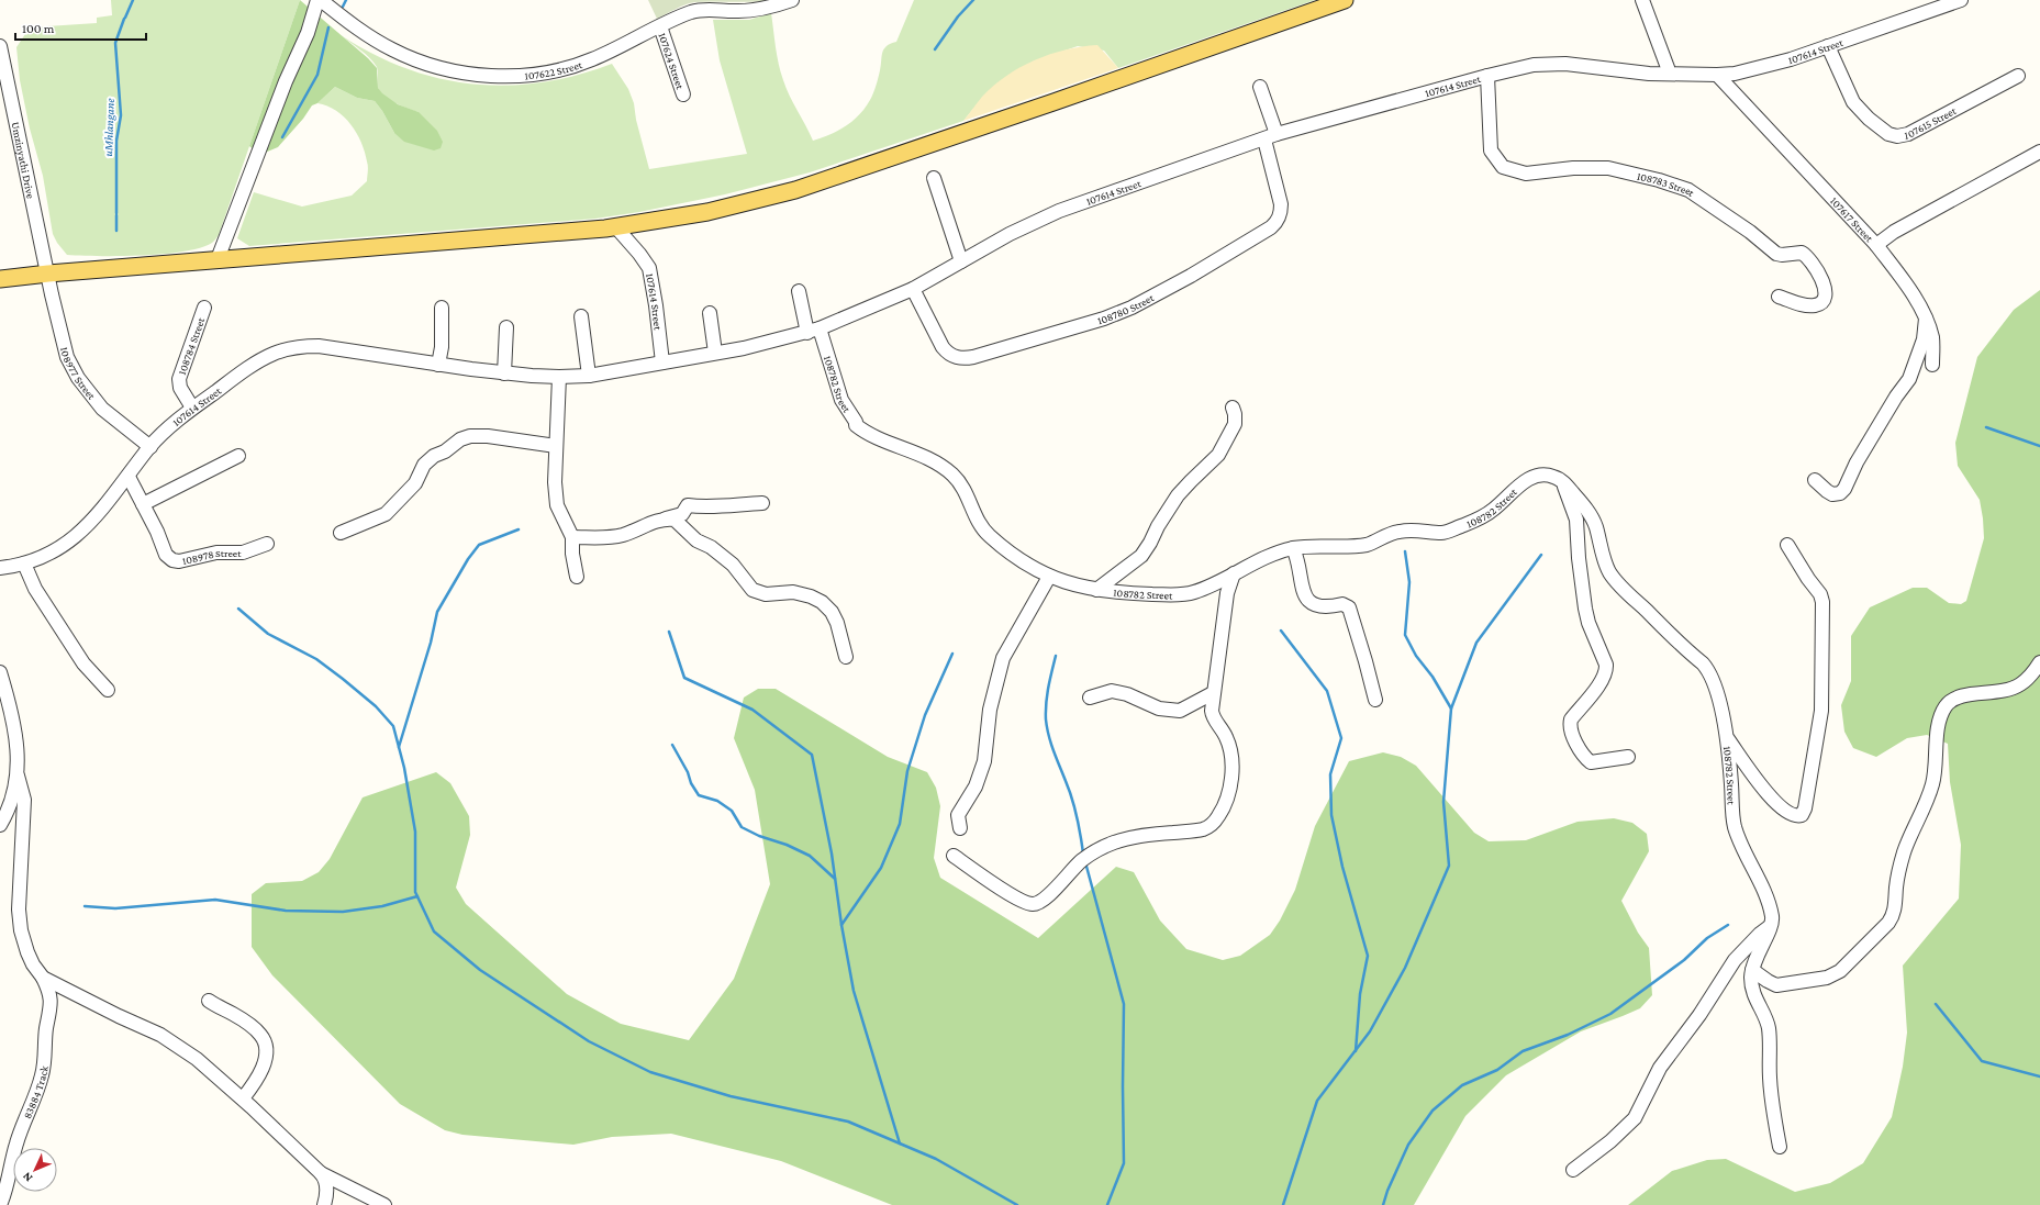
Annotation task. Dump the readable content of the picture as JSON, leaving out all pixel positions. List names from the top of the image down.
{
  "streets": {
    "street": [
      "107614 Street",
      "107624 Street",
      "107622 Street",
      "107615 Street",
      "Umzinyathi Drive",
      "108783 Street",
      "107617 Street",
      "108780 Street",
      "108784 Street",
      "108977 Street",
      "108782 Street",
      "108978 Street",
      "83884 Track"
    ]
  },
  "crossings": [
    ["107614 Street", "107615 Street"],
    ["107614 Street", "108783 Street"],
    ["107614 Street", "107617 Street"],
    ["107614 Street", "108780 Street"],
    ["107614 Street", "108784 Street"],
    ["107614 Street", "108977 Street"],
    ["107614 Street", "108782 Street"],
    ["107614 Street", "108978 Street"],
    ["107624 Street", "107622 Street"],
    ["Umzinyathi Drive", "108977 Street"]
  ],
  "water": ["uMhlangane"],
  "scale_bar": "100 m",
  "north": "bottom left"
}
